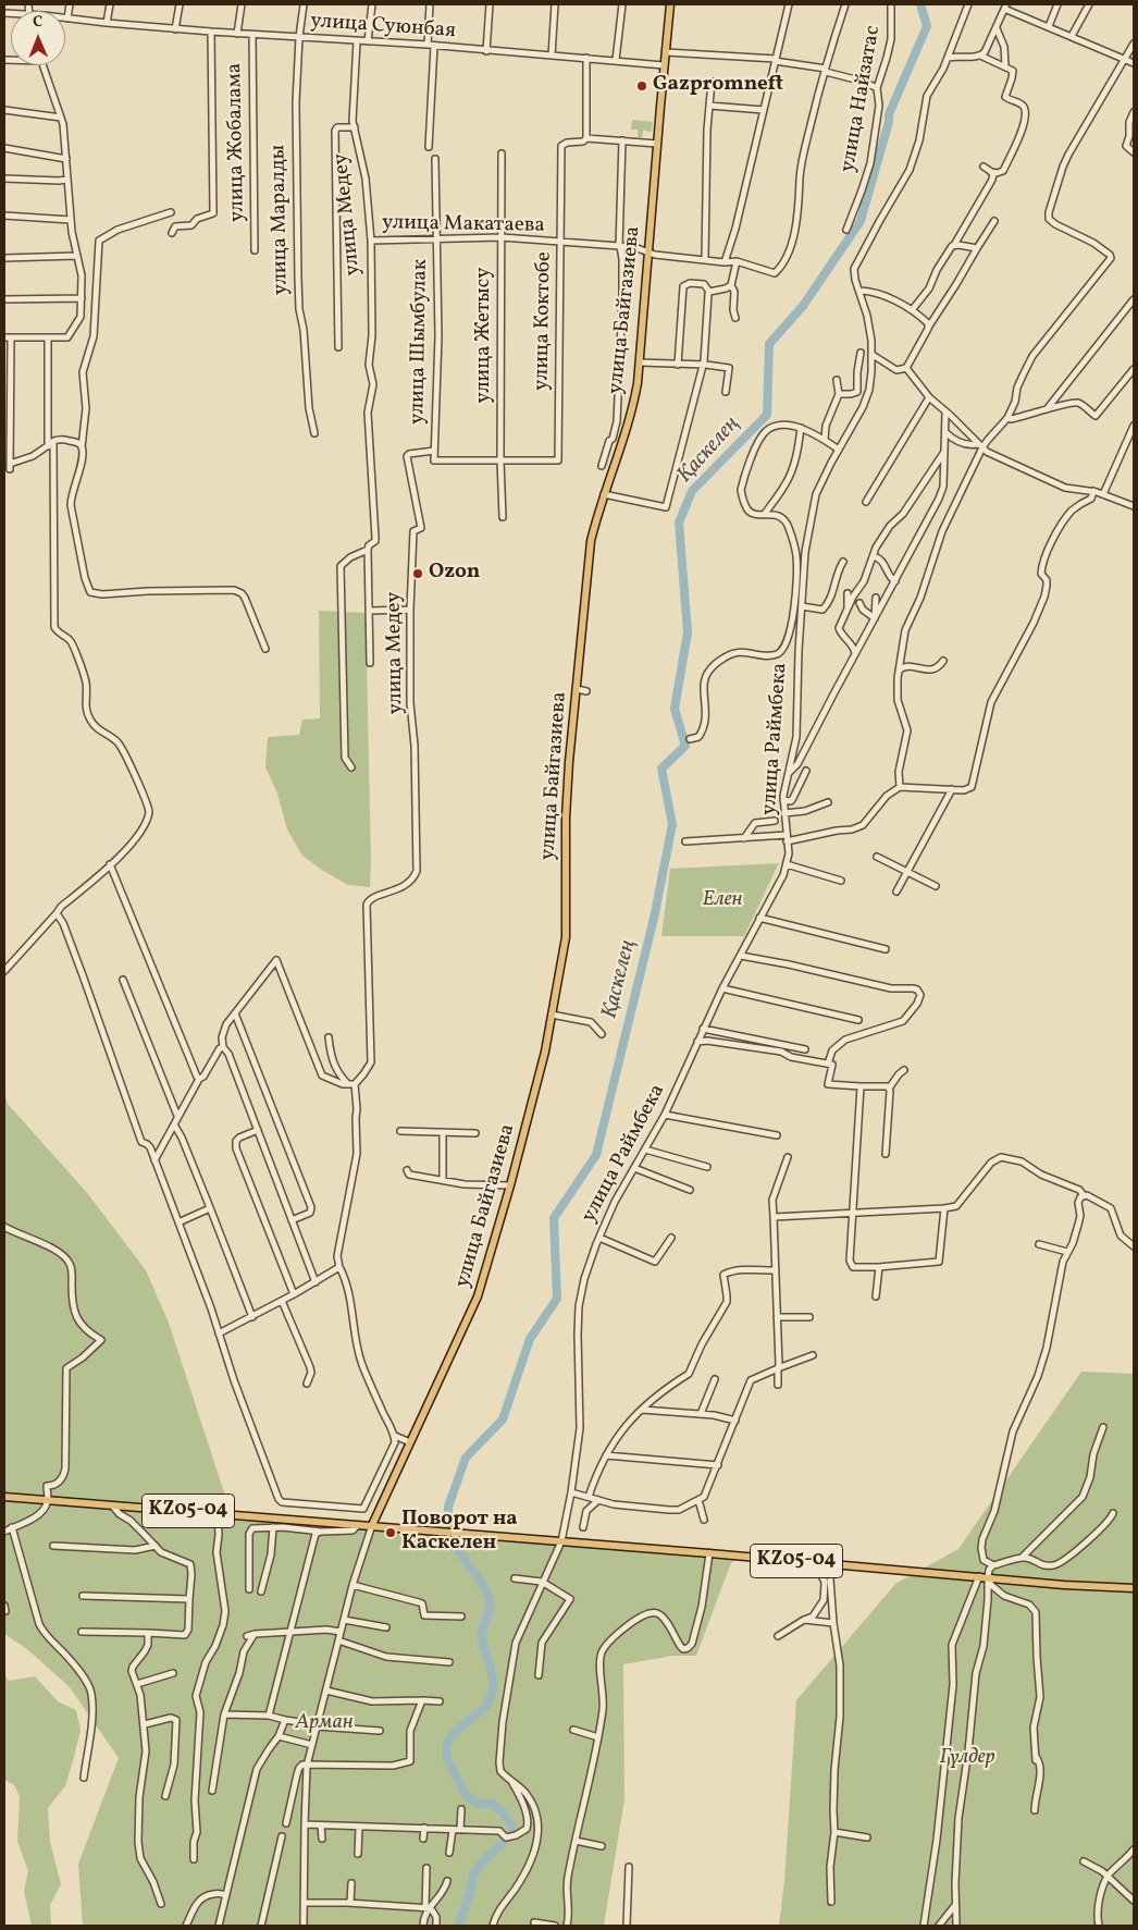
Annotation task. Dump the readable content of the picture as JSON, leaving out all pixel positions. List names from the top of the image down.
{
  "streets": {
    "main road": ["улица Байгазиева", "KZ05-04"],
    "street": [
      "улица Суюнбая",
      "улица Найзатас",
      "улица Жобалама",
      "улица Медеу",
      "улица Маралды",
      "улица Макатаева",
      "улица Коктобе",
      "улица Жетысу",
      "улица Шымбулак",
      "улица Раймбека"
    ]
  },
  "crossings": [
    ["улица Суюнбая", "улица Жобалама"],
    ["улица Суюнбая", "улица Медеу"],
    ["улица Суюнбая", "улица Маралды"],
    ["улица Суюнбая", "улица Байгазиева"],
    ["улица Медеу", "улица Макатаева"],
    ["улица Медеу", "улица Шымбулак"],
    ["улица Макатаева", "улица Байгазиева"],
    ["улица Макатаева", "улица Коктобе"],
    ["улица Макатаева", "улица Жетысу"],
    ["улица Макатаева", "улица Шымбулак"],
    ["улица Байгазиева", "KZ05-04"],
    ["улица Коктобе", "улица Жетысу"],
    ["улица Коктобе", "улица Шымбулак"],
    ["улица Жетысу", "улица Шымбулак"],
    ["улица Раймбека", "KZ05-04"]
  ],
  "water": ["Қаскелең"],
  "parks": ["Елен", "Арман", "Гүлдер"],
  "places": ["Gazpromneft", "Ozon", "Поворот на Каскелен"],
  "north": "top"
}
